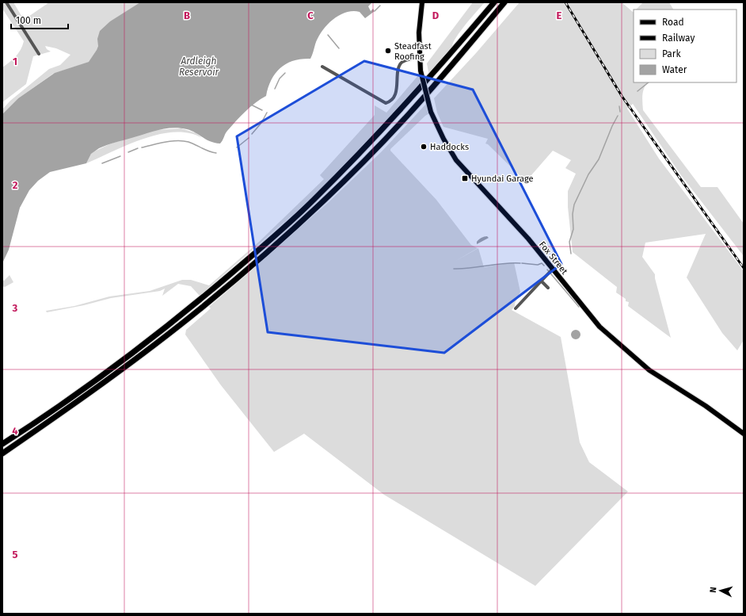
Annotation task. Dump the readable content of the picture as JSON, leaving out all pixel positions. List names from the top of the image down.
{
  "streets": {
    "main road": ["Fox Street"]
  },
  "water": ["Ardleigh Reservoir"],
  "places": {
    "other": ["Steadfast Roofing", "Haddocks"],
    "transit": ["Hyundai Garage"]
  },
  "legend": [
    "Road",
    "Railway",
    "Park",
    "Water"
  ],
  "scale_bar": "100 m",
  "north": "left",
  "grid": {
    "columns": [
      "B",
      "C",
      "D",
      "E"
    ],
    "rows": [
      "1",
      "2",
      "3",
      "4",
      "5"
    ]
  }
}
